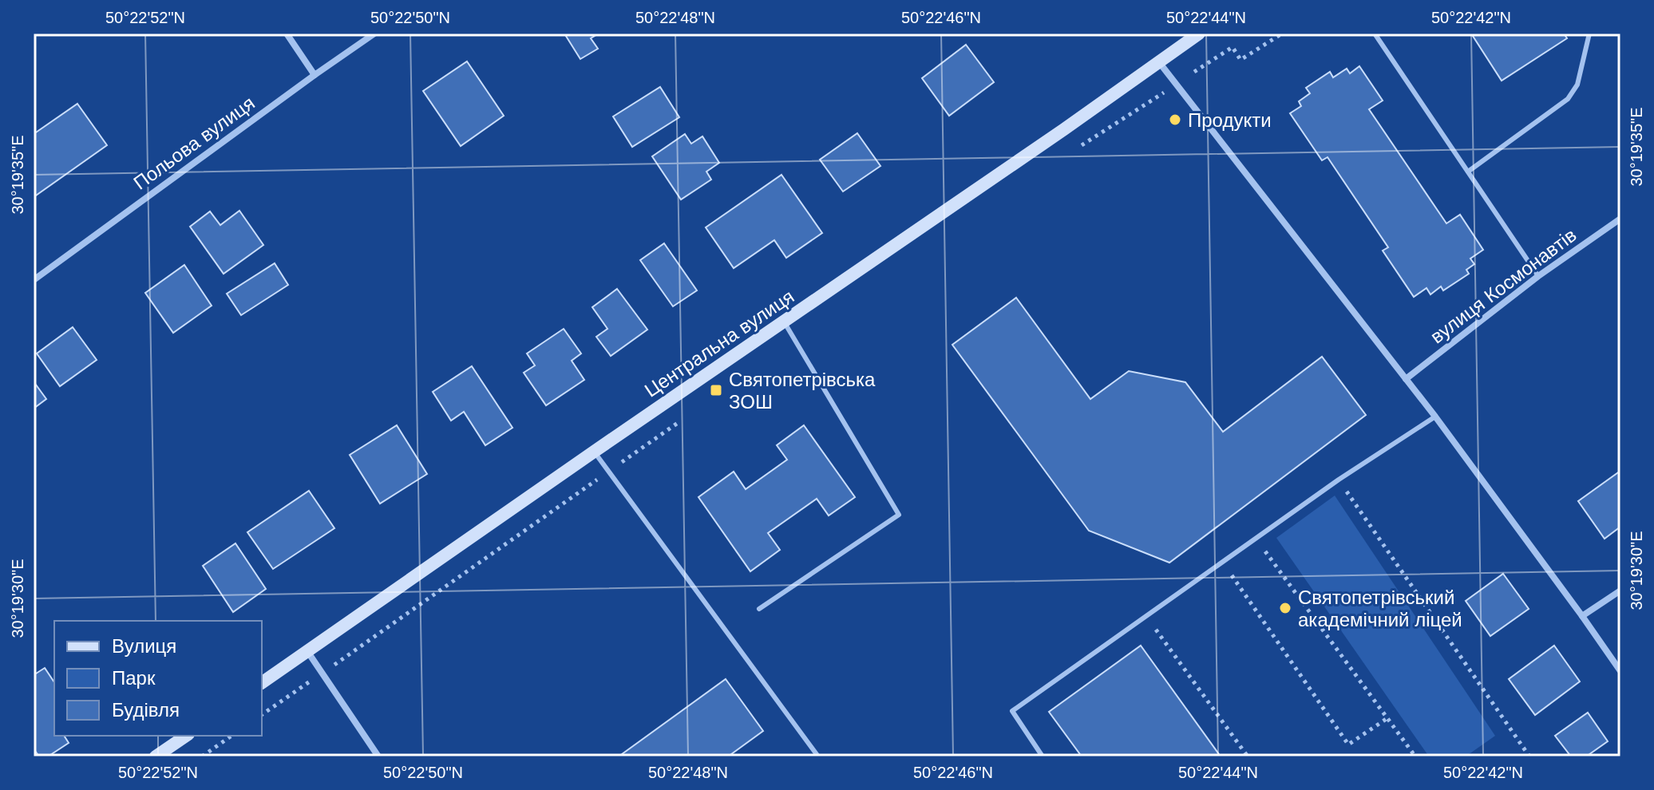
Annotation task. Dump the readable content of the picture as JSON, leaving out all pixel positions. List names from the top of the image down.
{
  "streets": {
    "main road": ["Центральна вулиця"],
    "street": ["Польова вулиця", "вулиця Космонавтів"]
  },
  "places": {
    "other": ["Продукти", "Святопетрівський академічний ліцей"],
    "transit": ["Святопетрівська ЗОШ"]
  },
  "legend": ["Вулиця", "Парк", "Будівля"],
  "coordinates": [
    "50°22'52\"N",
    "50°22'50\"N",
    "50°22'48\"N",
    "50°22'46\"N",
    "50°22'44\"N",
    "50°22'42\"N",
    "30°19'35\"E",
    "30°19'30\"E"
  ]
}
